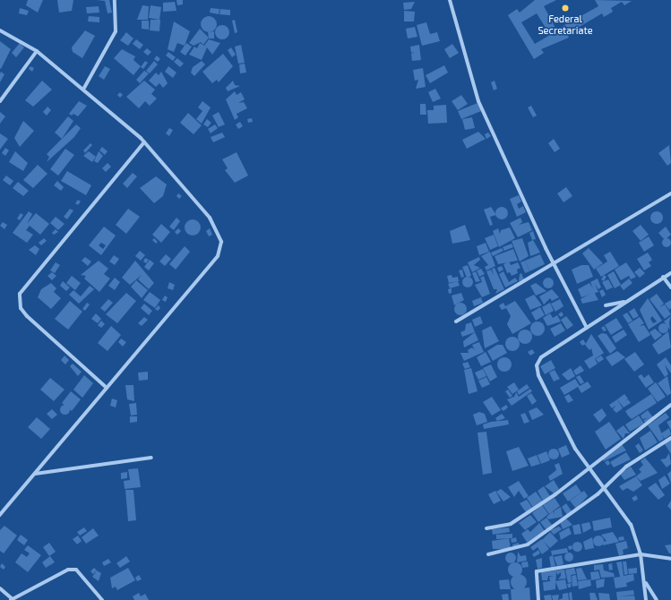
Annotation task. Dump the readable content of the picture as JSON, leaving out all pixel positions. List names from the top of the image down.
{
  "places": ["Federal Secretariate"]
}
